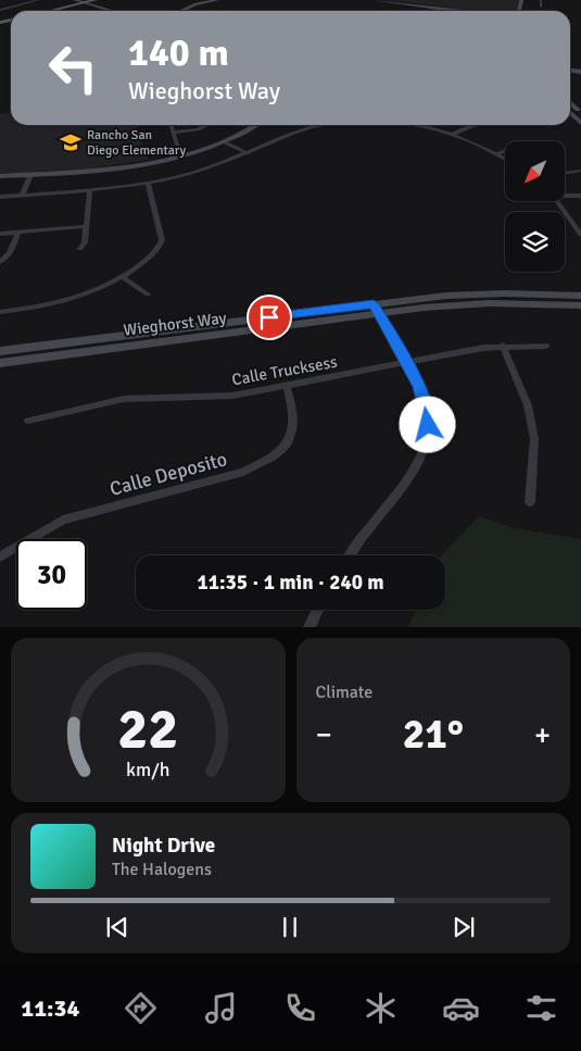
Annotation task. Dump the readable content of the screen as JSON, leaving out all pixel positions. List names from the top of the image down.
{
  "streets": {
    "street": ["Wieghorst Way", "Calle Trucksess", "Calle Deposito"]
  },
  "crossings": [
    ["Calle Trucksess", "Calle Deposito"]
  ],
  "places": {
    "school or university": ["Rancho San Diego Elementary"]
  },
  "north": "bottom left",
  "page": {
    "turn": ["140 m", "Wieghorst Way"],
    "limit": "30",
    "trip": "11:35 · 1 min · 240 m",
    "tile": "Climate",
    "heat": ["−", "21°", "+"],
    "song": ["Night Drive", "The Halogens"],
    "tabs": "11:34",
    "gauge": ["22", "km/h"]
  }
}
